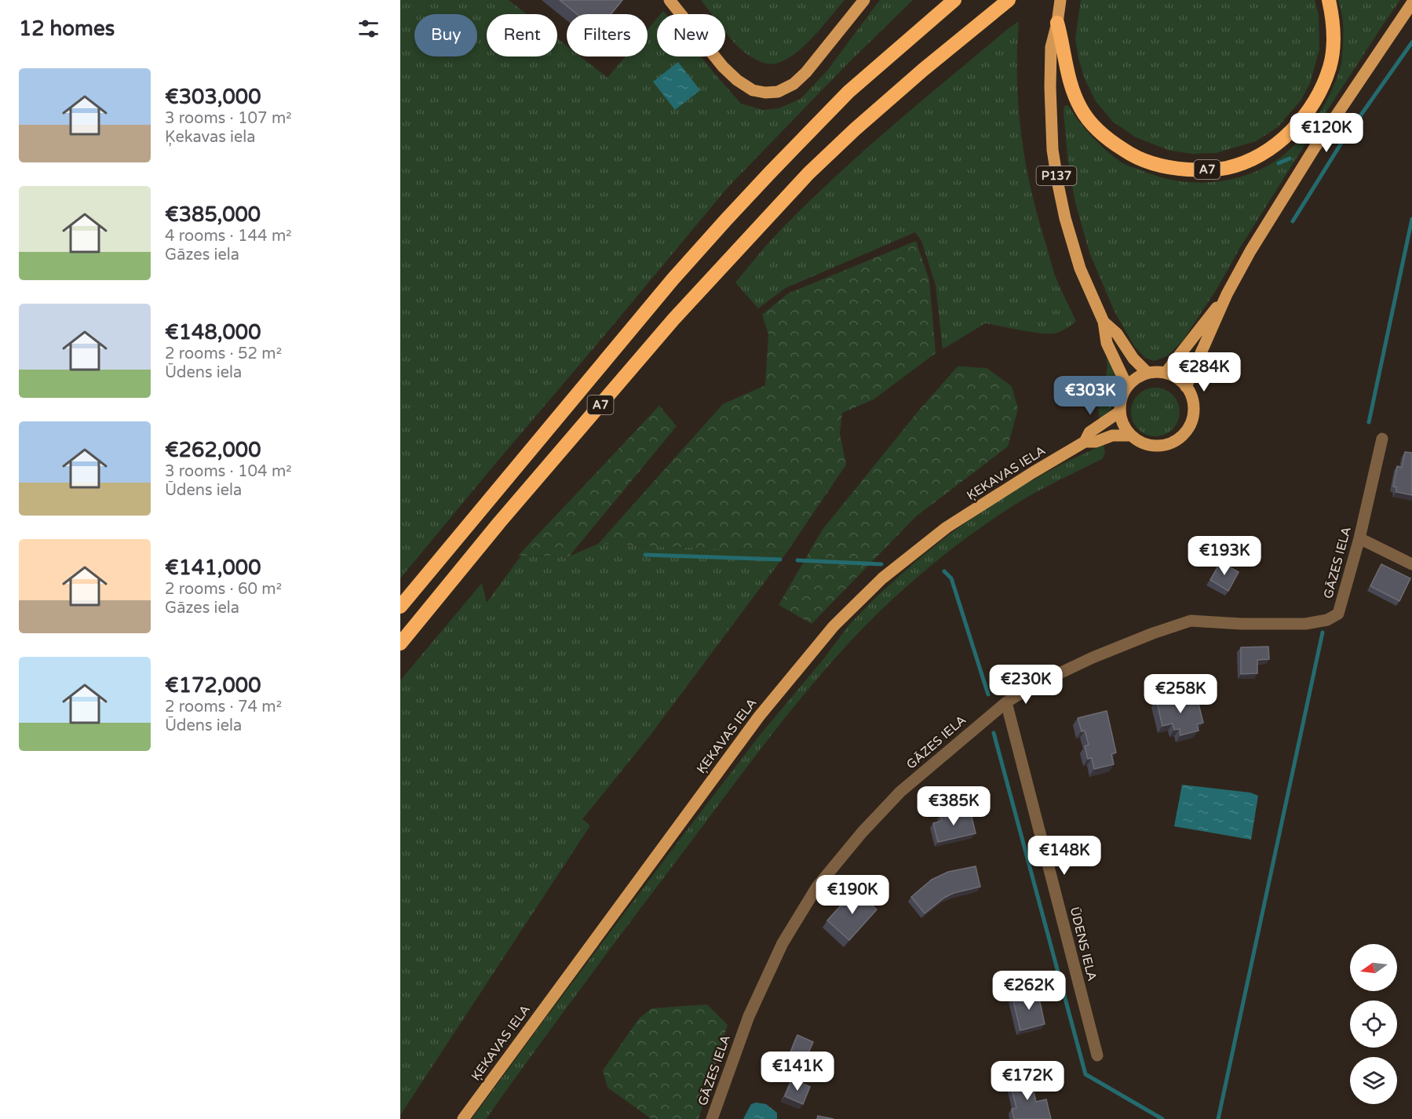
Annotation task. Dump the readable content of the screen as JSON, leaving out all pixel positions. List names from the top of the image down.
{
  "streets": {
    "highway": ["A7"],
    "main road": ["P137", "ĶEKAVAS IELA"],
    "street": ["GĀZES IELA", "ŪDENS IELA"]
  },
  "crossings": [
    ["A7", "P137"],
    ["P137", "ĶEKAVAS IELA"],
    ["GĀZES IELA", "ŪDENS IELA"]
  ],
  "north": "left",
  "page": {
    "heading": "12 homes",
    "chip": [
      "Buy",
      "Rent",
      "Filters",
      "New"
    ],
    "list": [
      {
        "name": "€303,000",
        "note": "3 rooms · 107 m² · Ķekavas iela"
      },
      {
        "name": "€385,000",
        "note": "4 rooms · 144 m² · Gāzes iela"
      },
      {
        "name": "€148,000",
        "note": "2 rooms · 52 m² · Ūdens iela"
      },
      {
        "name": "€262,000",
        "note": "3 rooms · 104 m² · Ūdens iela"
      },
      {
        "name": "€141,000",
        "note": "2 rooms · 60 m² · Gāzes iela"
      },
      {
        "name": "€172,000",
        "note": "2 rooms · 74 m² · Ūdens iela"
      }
    ],
    "price": [
      "€120K",
      "€284K",
      "€303K",
      "€193K",
      "€230K",
      "€258K",
      "€385K",
      "€148K",
      "€190K",
      "€262K",
      "€141K",
      "€172K"
    ]
  }
}
